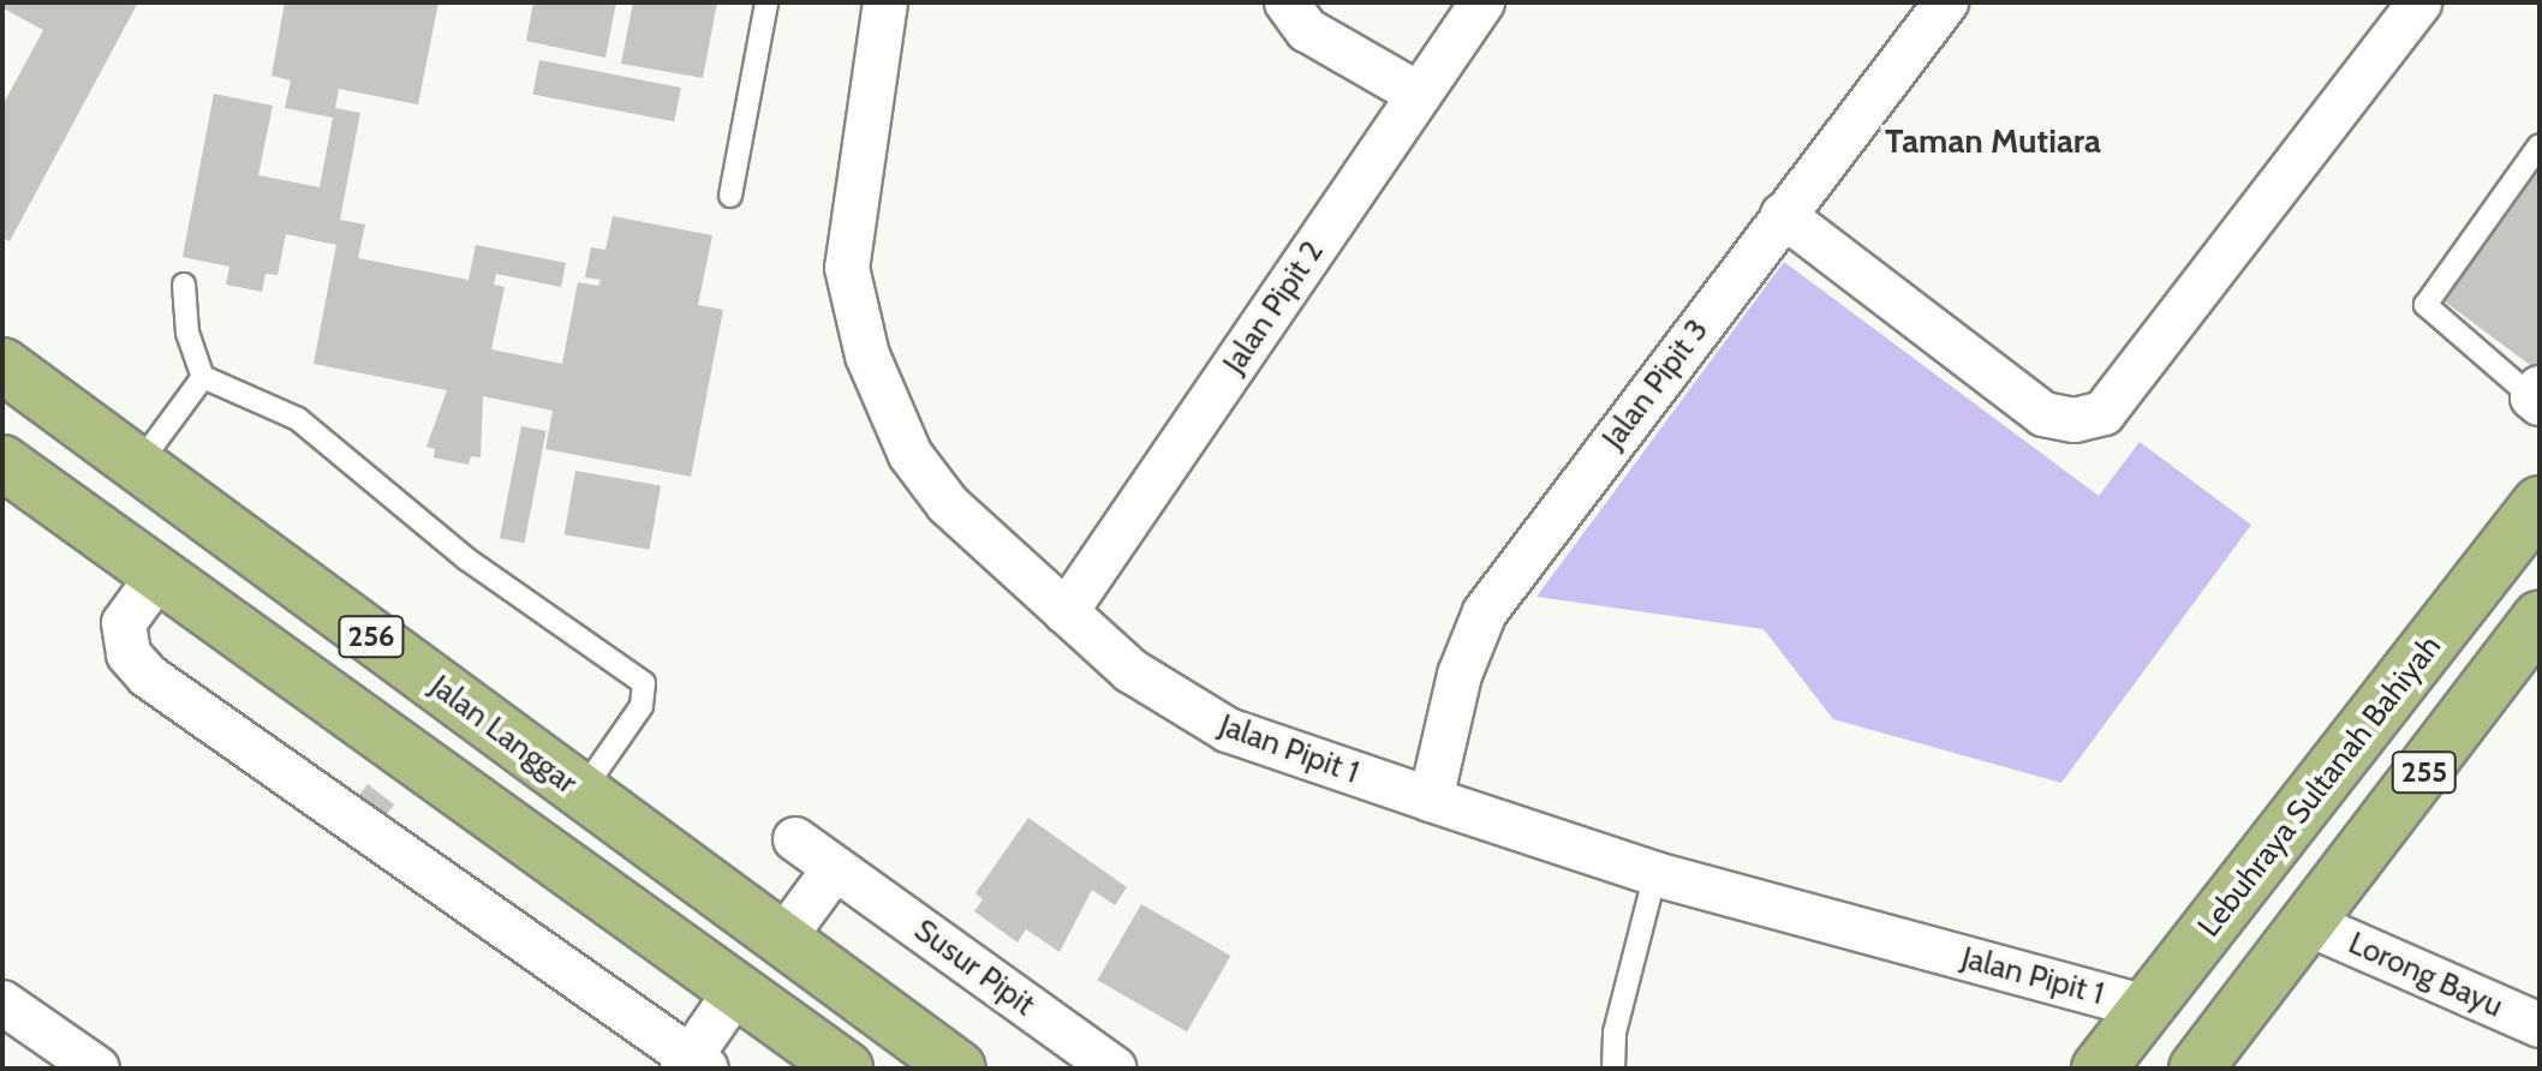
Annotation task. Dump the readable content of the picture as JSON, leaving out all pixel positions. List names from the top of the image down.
{
  "streets": {
    "main road": [
      "256",
      "Jalan Langgar",
      "255",
      "Lebuhraya Sultanah Bahiyah"
    ],
    "street": [
      "Jalan Pipit 2",
      "Jalan Pipit 3",
      "Jalan Pipit 1",
      "Susur Pipit",
      "Lorong Bayu"
    ]
  },
  "crossings": [
    ["Jalan Pipit 2", "Jalan Pipit 1"],
    ["Jalan Pipit 3", "Jalan Pipit 1"],
    ["Jalan Pipit 1", "Lebuhraya Sultanah Bahiyah"],
    ["255", "Lorong Bayu"]
  ],
  "districts": ["Taman Mutiara"]
}
